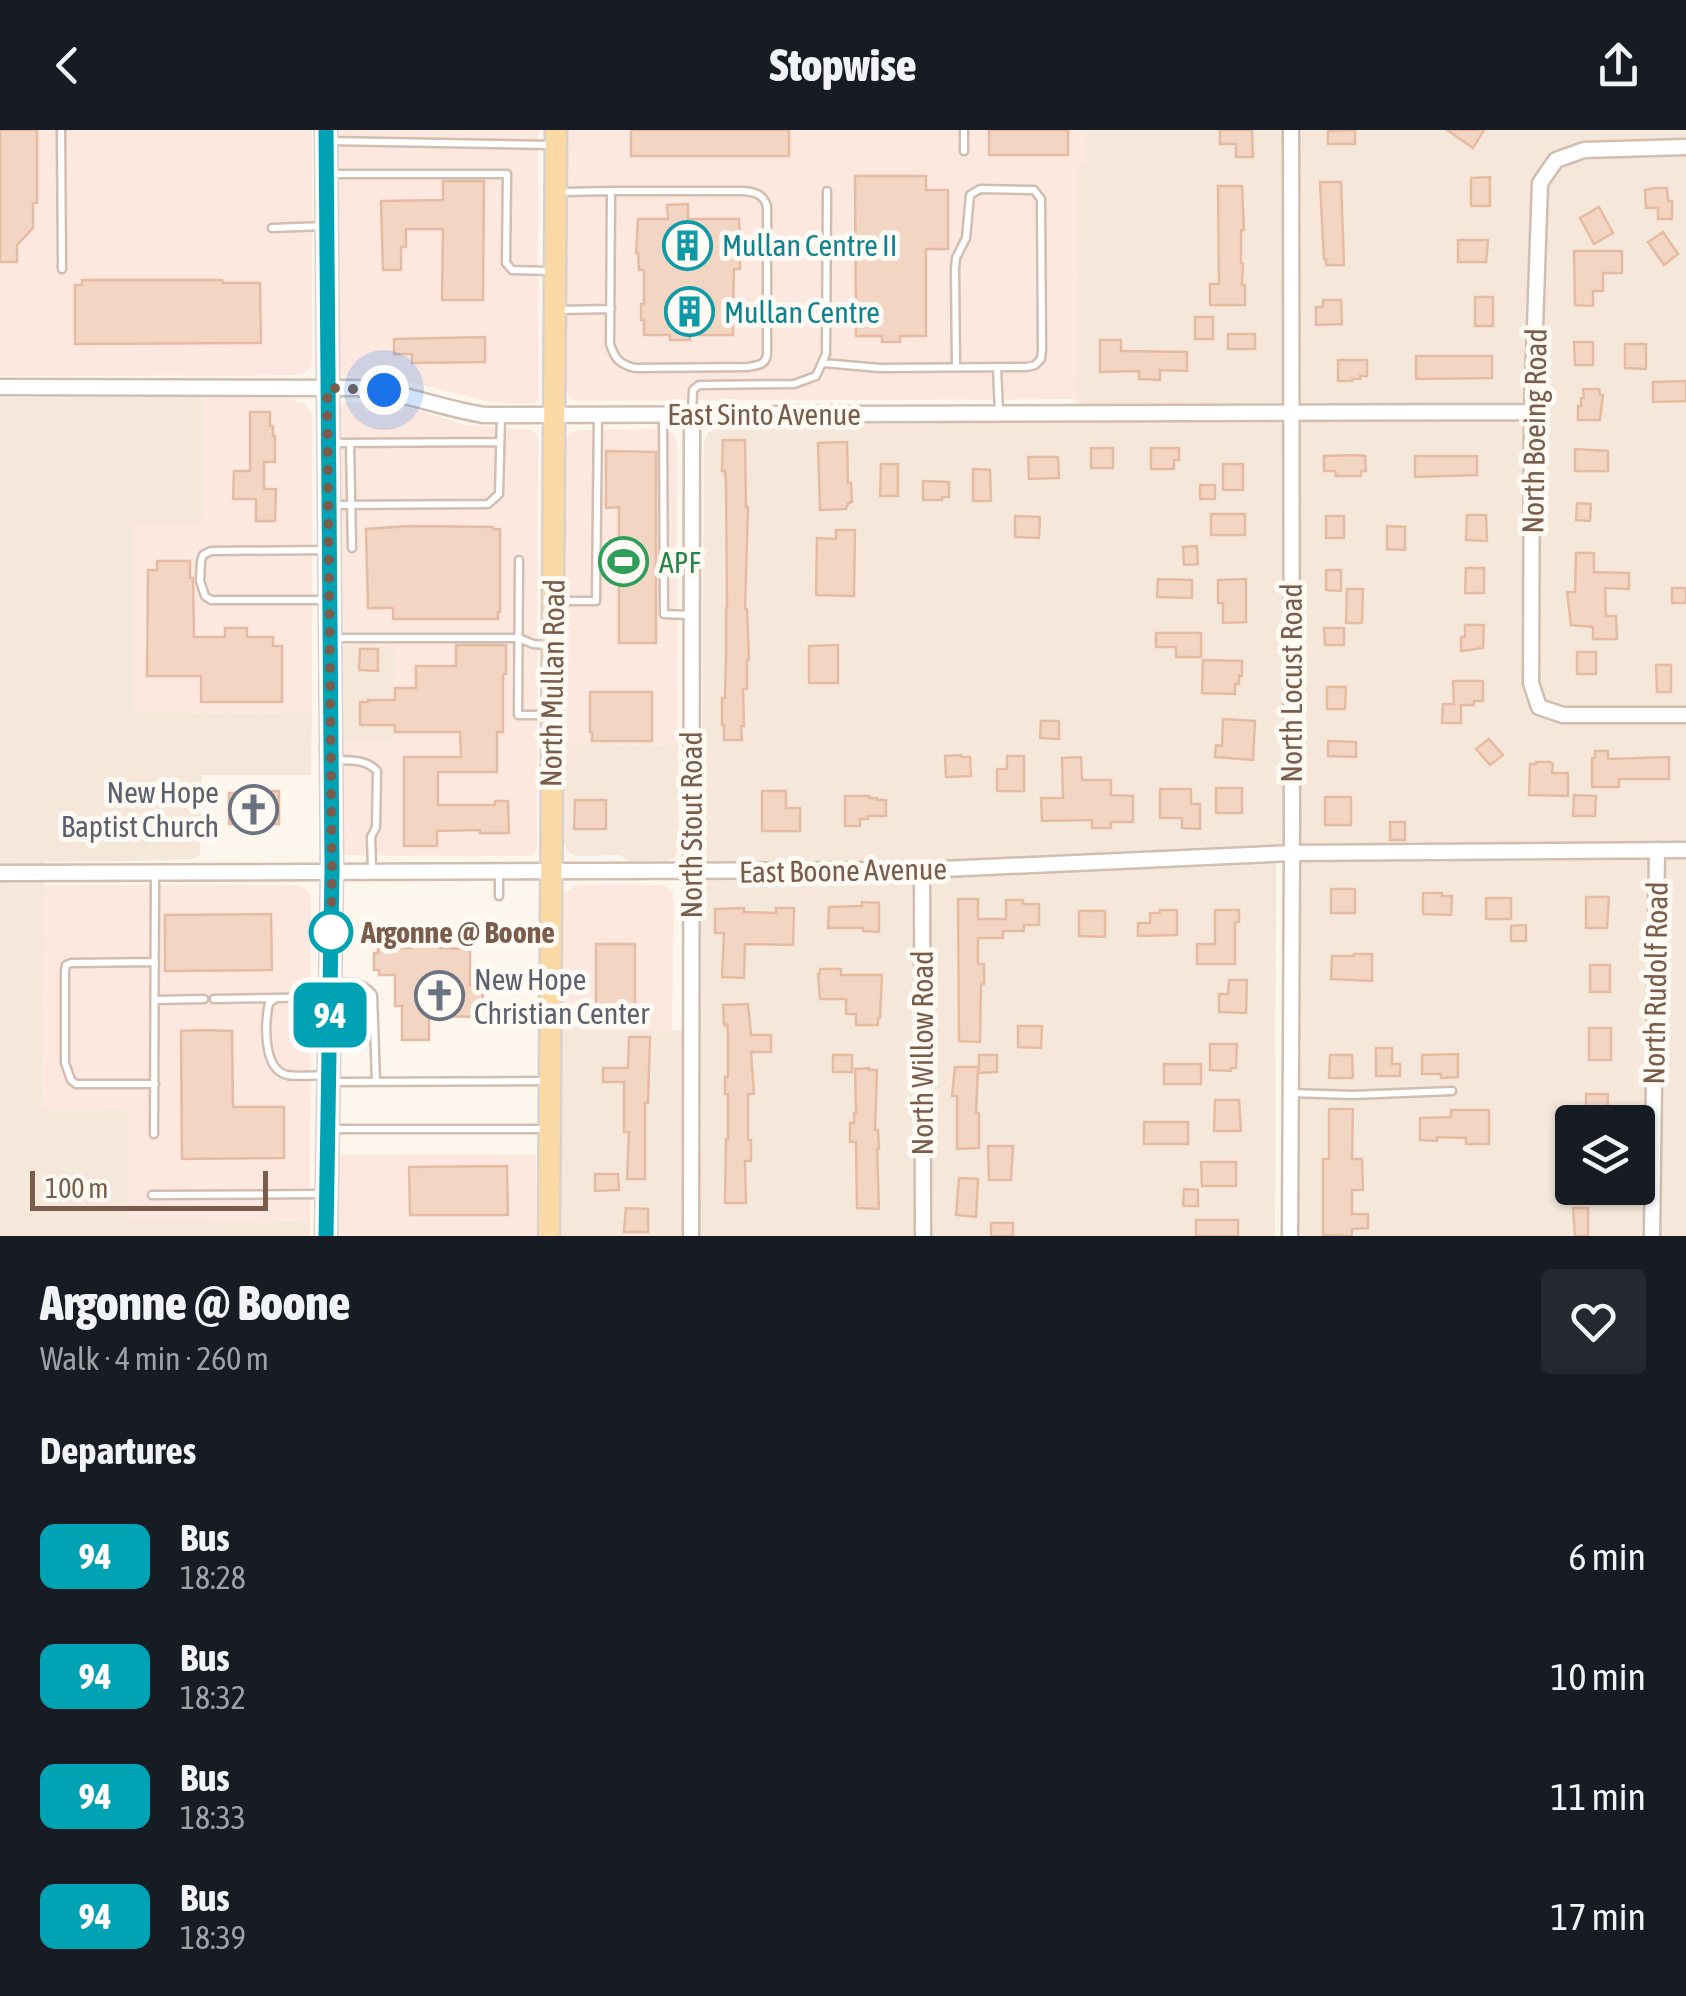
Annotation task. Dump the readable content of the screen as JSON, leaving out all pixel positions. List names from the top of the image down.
{
  "streets": {
    "main road": ["North Mullan Road"],
    "street": [
      "East Sinto Avenue",
      "North Boeing Road",
      "North Locust Road",
      "North Stout Road",
      "East Boone Avenue",
      "North Rudolf Road",
      "North Willow Road"
    ]
  },
  "crossings": [
    ["East Sinto Avenue", "North Boeing Road"],
    ["East Sinto Avenue", "North Mullan Road"],
    ["East Sinto Avenue", "North Locust Road"],
    ["East Sinto Avenue", "North Stout Road"],
    ["North Mullan Road", "East Boone Avenue"],
    ["North Locust Road", "East Boone Avenue"],
    ["North Stout Road", "East Boone Avenue"],
    ["East Boone Avenue", "North Rudolf Road"],
    ["East Boone Avenue", "North Willow Road"]
  ],
  "places": {
    "building": ["Mullan Centre II", "Mullan Centre"],
    "sports": ["APF"],
    "church": ["New Hope Baptist Church", "New Hope Christian Center"],
    "other": ["Argonne @ Boone"]
  },
  "lines": ["bus line 94"],
  "scale_bar": "100 m",
  "page": {
    "header": "Stopwise",
    "on_map": "94",
    "scale": "100 m",
    "heading": [
      ["Argonne @ Boone", "Walk · 4 min · 260 m"],
      "Departures"
    ],
    "list": [
      {
        "mark": "94",
        "name": "Bus",
        "note": "18:28",
        "value": "6 min"
      },
      {
        "mark": "94",
        "name": "Bus",
        "note": "18:32",
        "value": "10 min"
      },
      {
        "mark": "94",
        "name": "Bus",
        "note": "18:33",
        "value": "11 min"
      },
      {
        "mark": "94",
        "name": "Bus",
        "note": "18:39",
        "value": "17 min"
      }
    ]
  }
}
